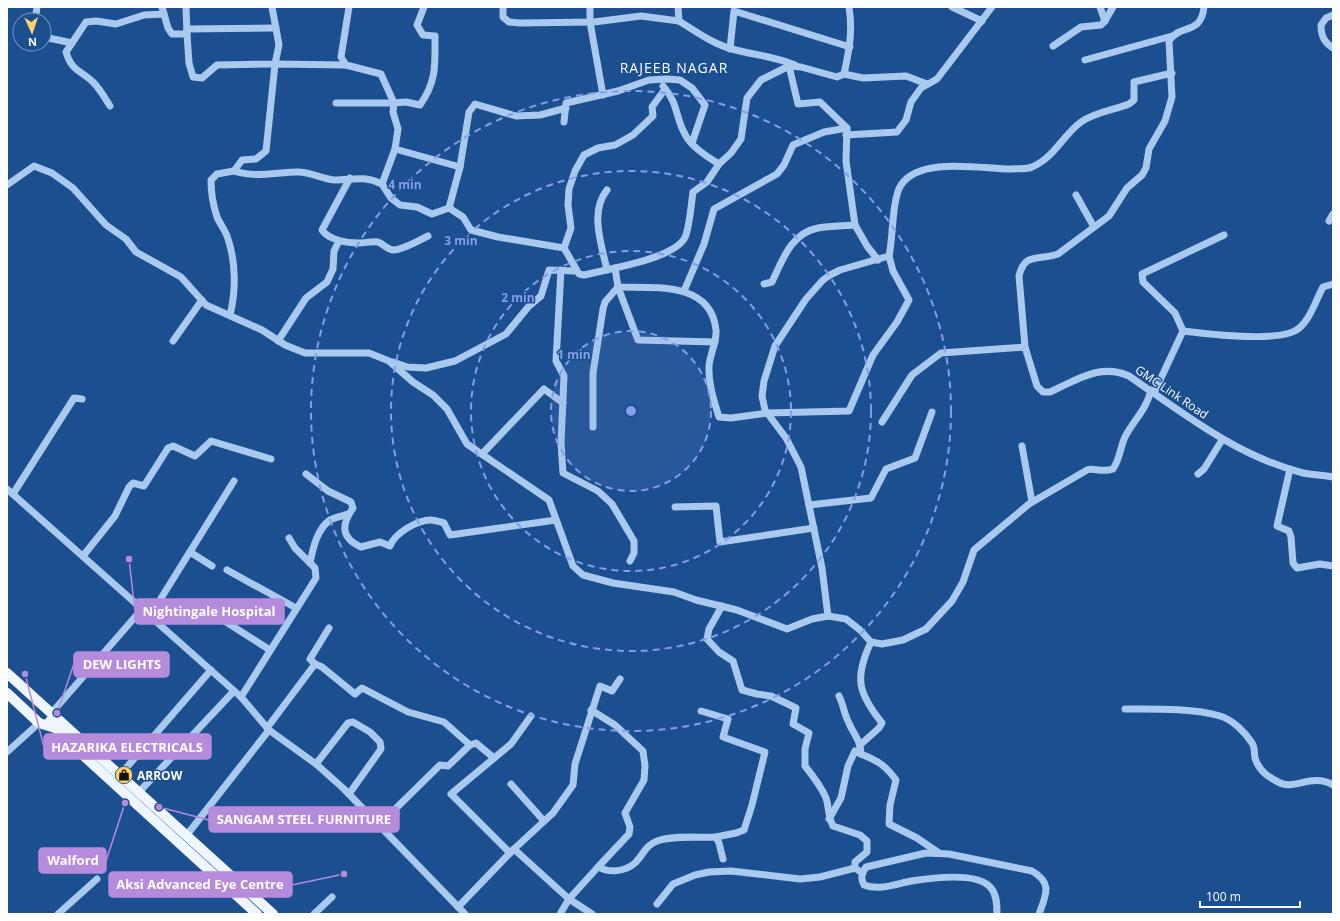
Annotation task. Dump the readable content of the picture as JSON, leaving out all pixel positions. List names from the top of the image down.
{
  "streets": {
    "street": ["GMC Link Road"]
  },
  "districts": ["RAJEEB NAGAR"],
  "places": {
    "other": [
      "Nightingale Hospital",
      "HAZARIKA ELECTRICALS",
      "DEW LIGHTS",
      "Walford",
      "SANGAM STEEL FURNITURE",
      "Aksi Advanced Eye Centre"
    ],
    "shop": ["ARROW"]
  },
  "scale_bar": "100 m",
  "north": "bottom",
  "rings": [
    "4 min",
    "3 min",
    "2 min",
    "1 min"
  ]
}
